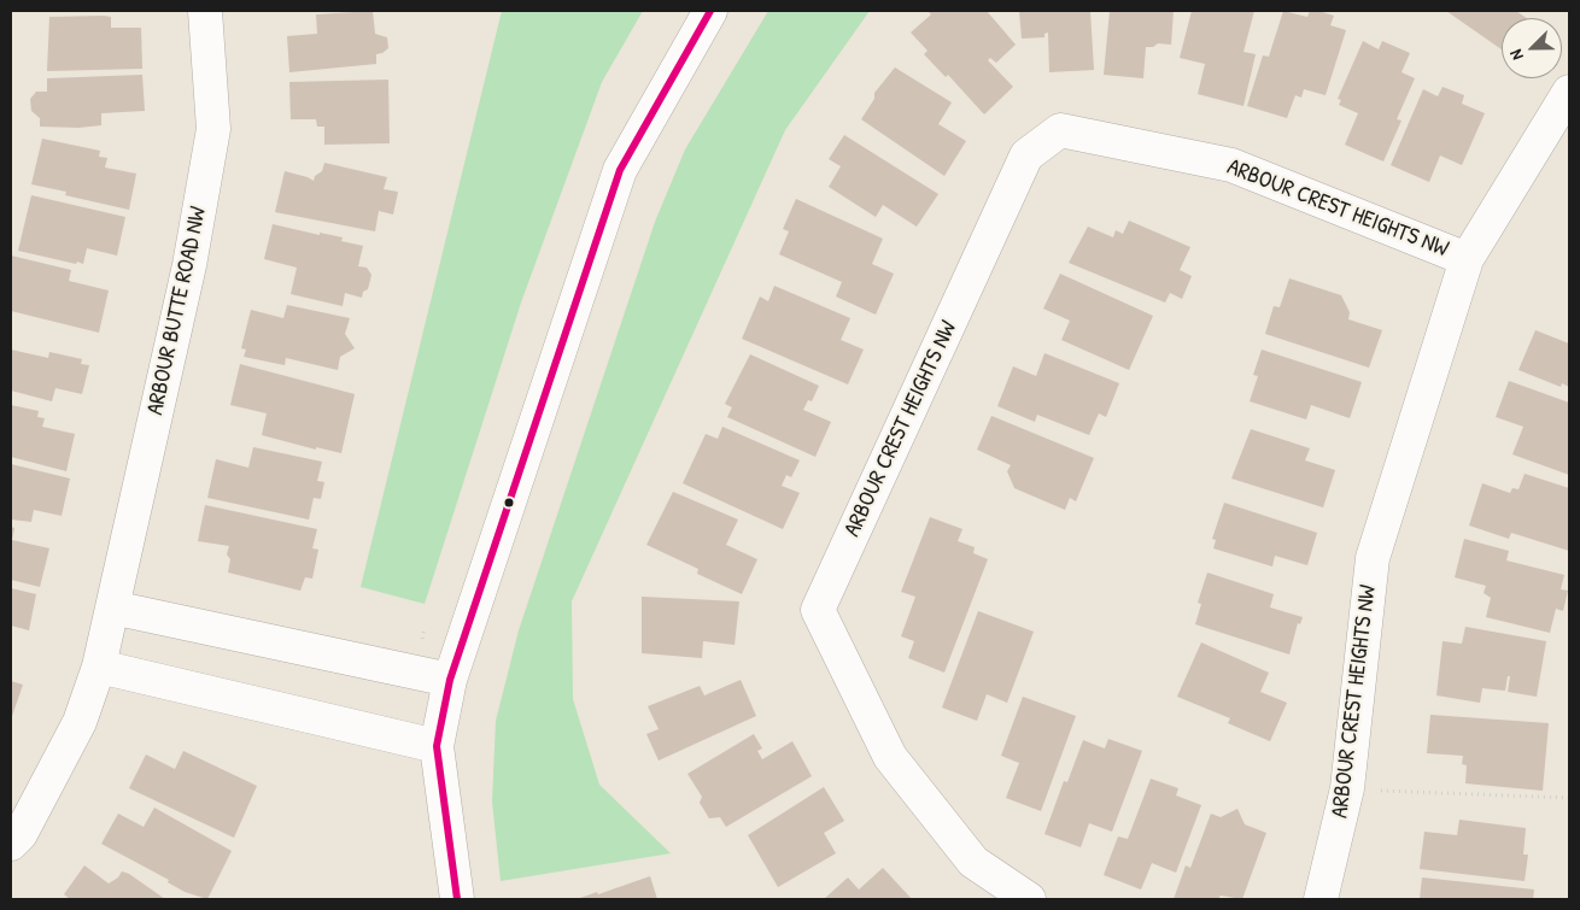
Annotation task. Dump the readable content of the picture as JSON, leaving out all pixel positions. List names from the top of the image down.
{
  "streets": {
    "street": ["ARBOUR CREST HEIGHTS NW", "ARBOUR BUTTE ROAD NW"]
  },
  "north": "bottom left"
}
